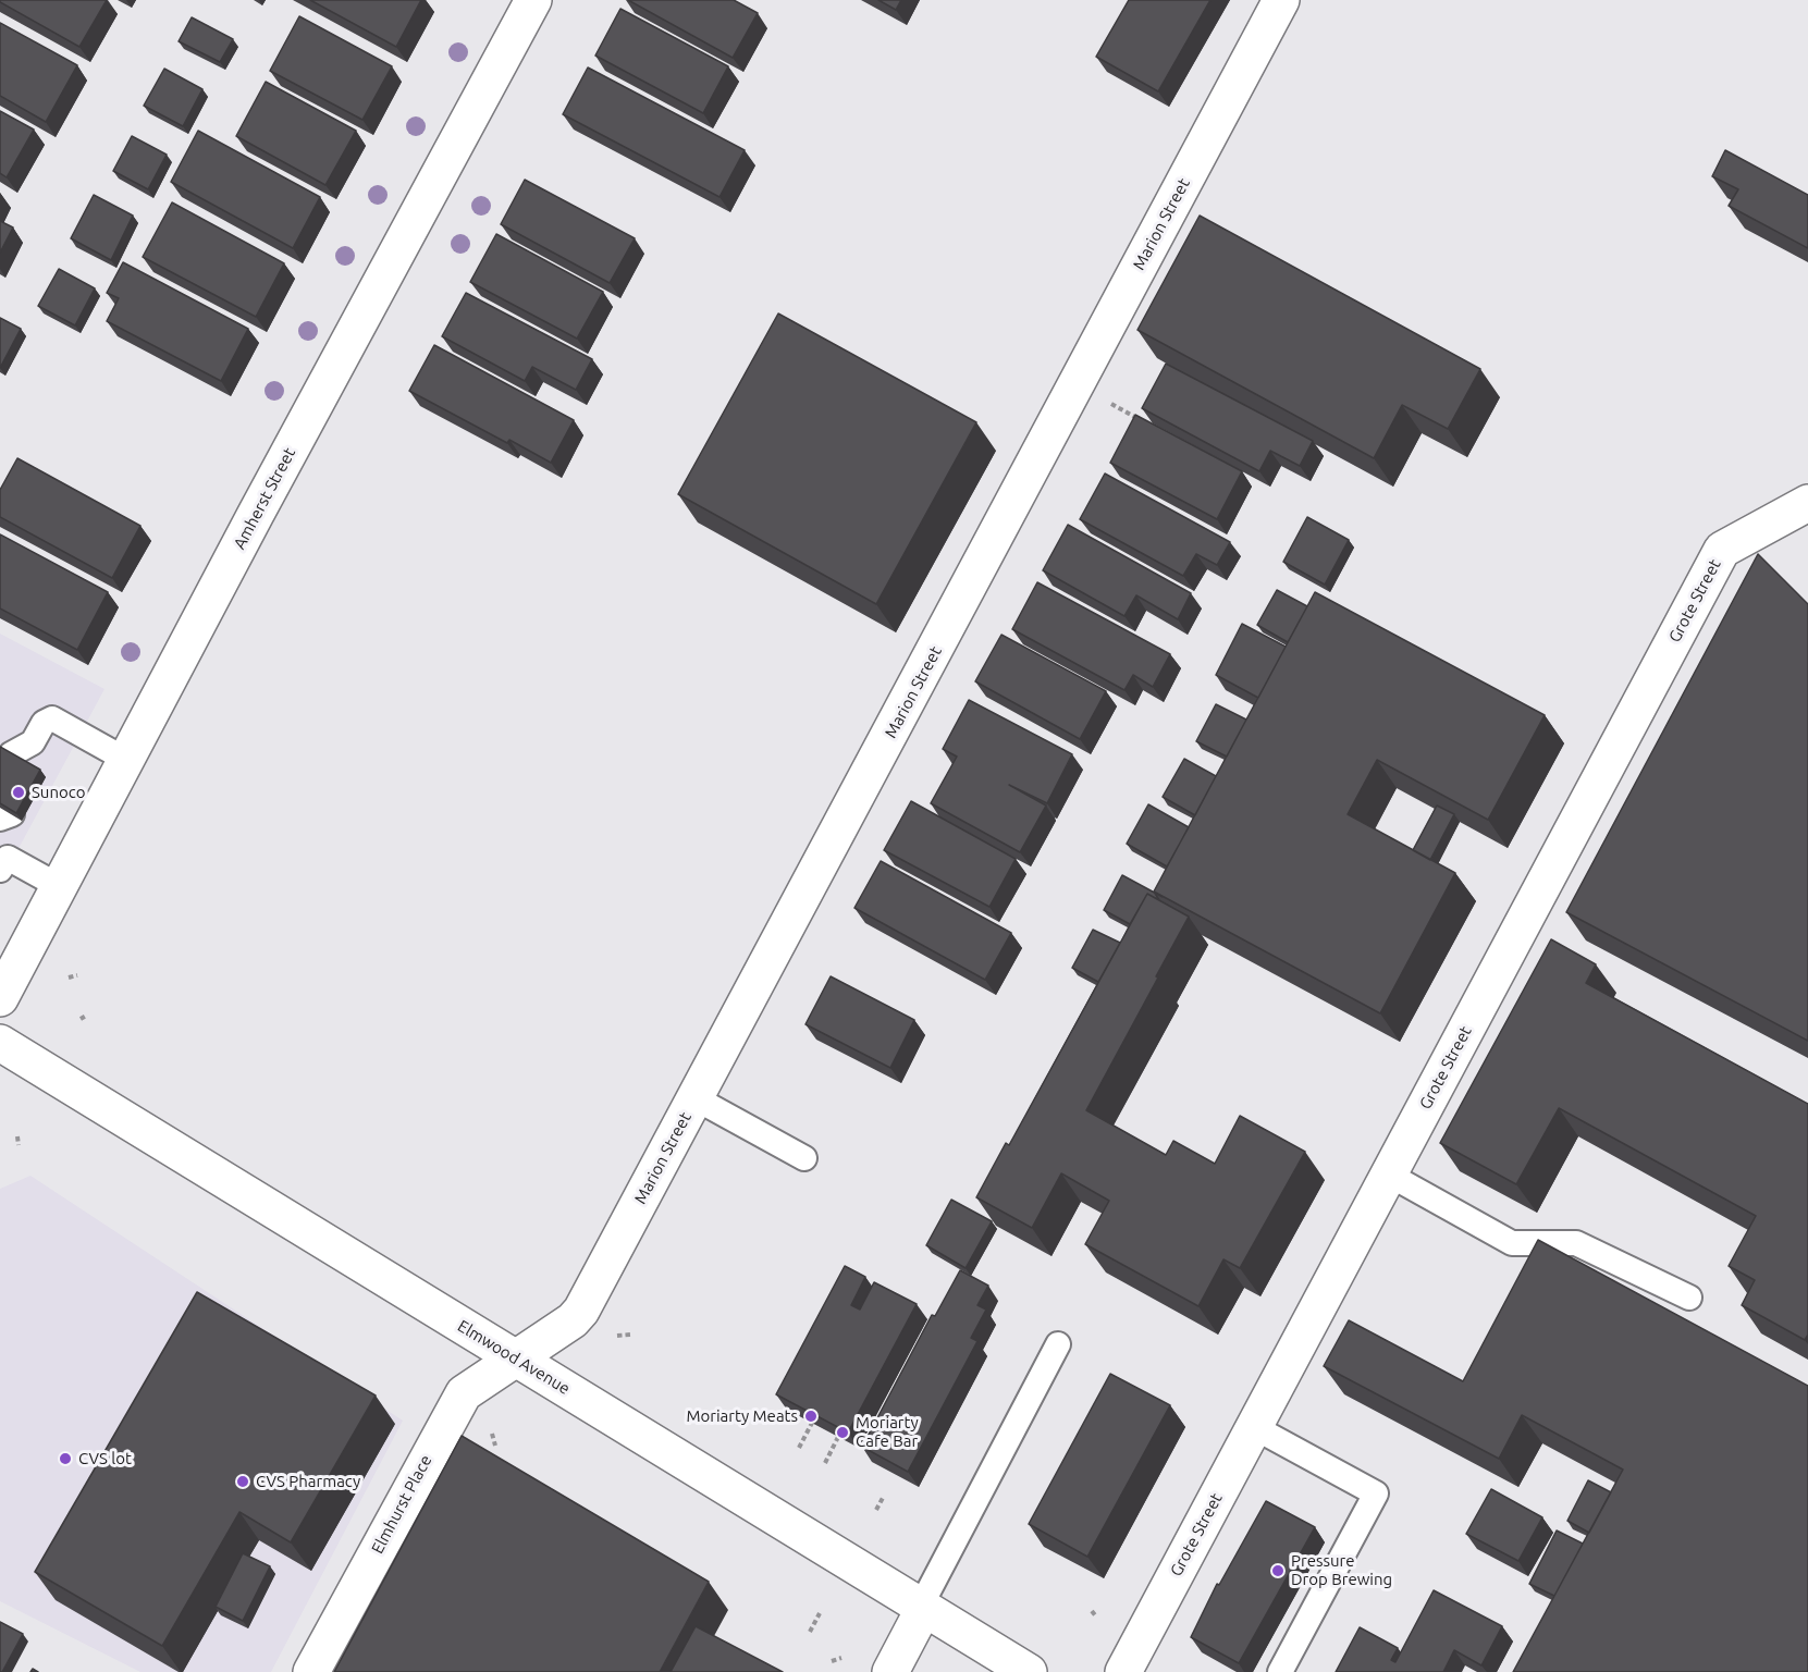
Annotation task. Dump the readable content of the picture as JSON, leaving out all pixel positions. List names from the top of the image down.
{
  "streets": {
    "street": [
      "Marion Street",
      "Amherst Street",
      "Grote Street",
      "Elmwood Avenue",
      "Elmhurst Place"
    ]
  },
  "crossings": [
    ["Marion Street", "Elmwood Avenue"],
    ["Marion Street", "Elmhurst Place"],
    ["Elmwood Avenue", "Elmhurst Place"]
  ],
  "places": [
    "Sunoco",
    "Moriarty Meats",
    "Moriarty Cafe Bar",
    "CVS lot",
    "CVS Pharmacy",
    "Pressure Drop Brewing"
  ]
}
